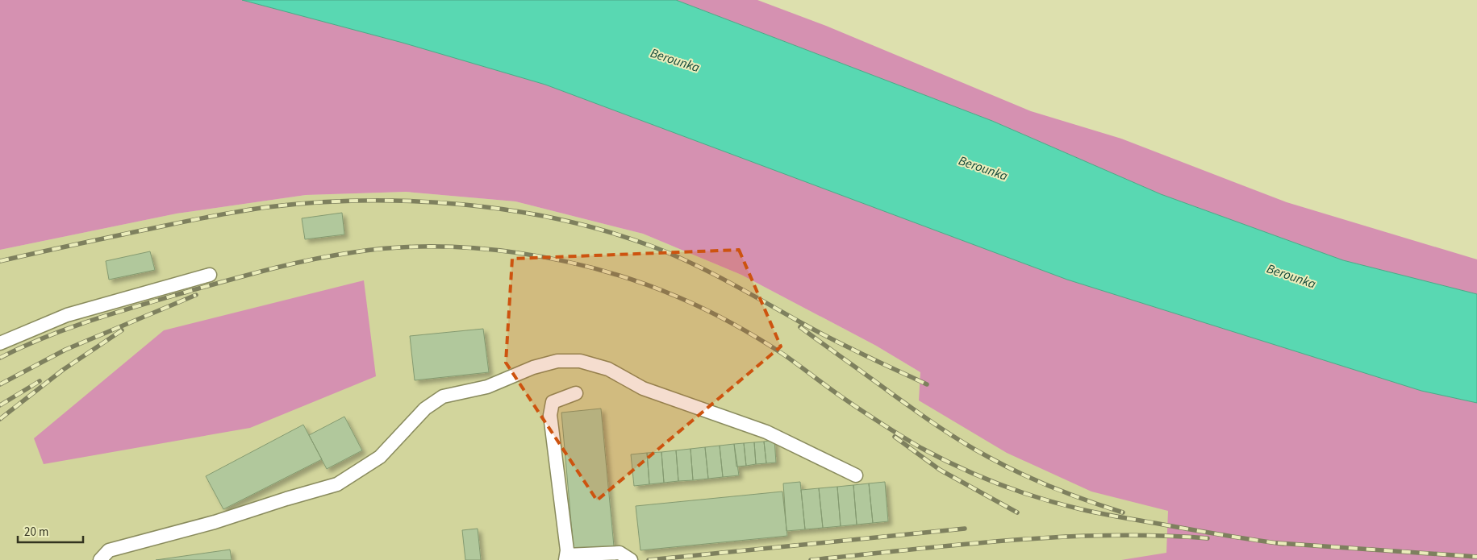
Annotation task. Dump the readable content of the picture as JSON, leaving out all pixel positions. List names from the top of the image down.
{
  "water": ["Berounka"],
  "scale_bar": "20 m"
}
